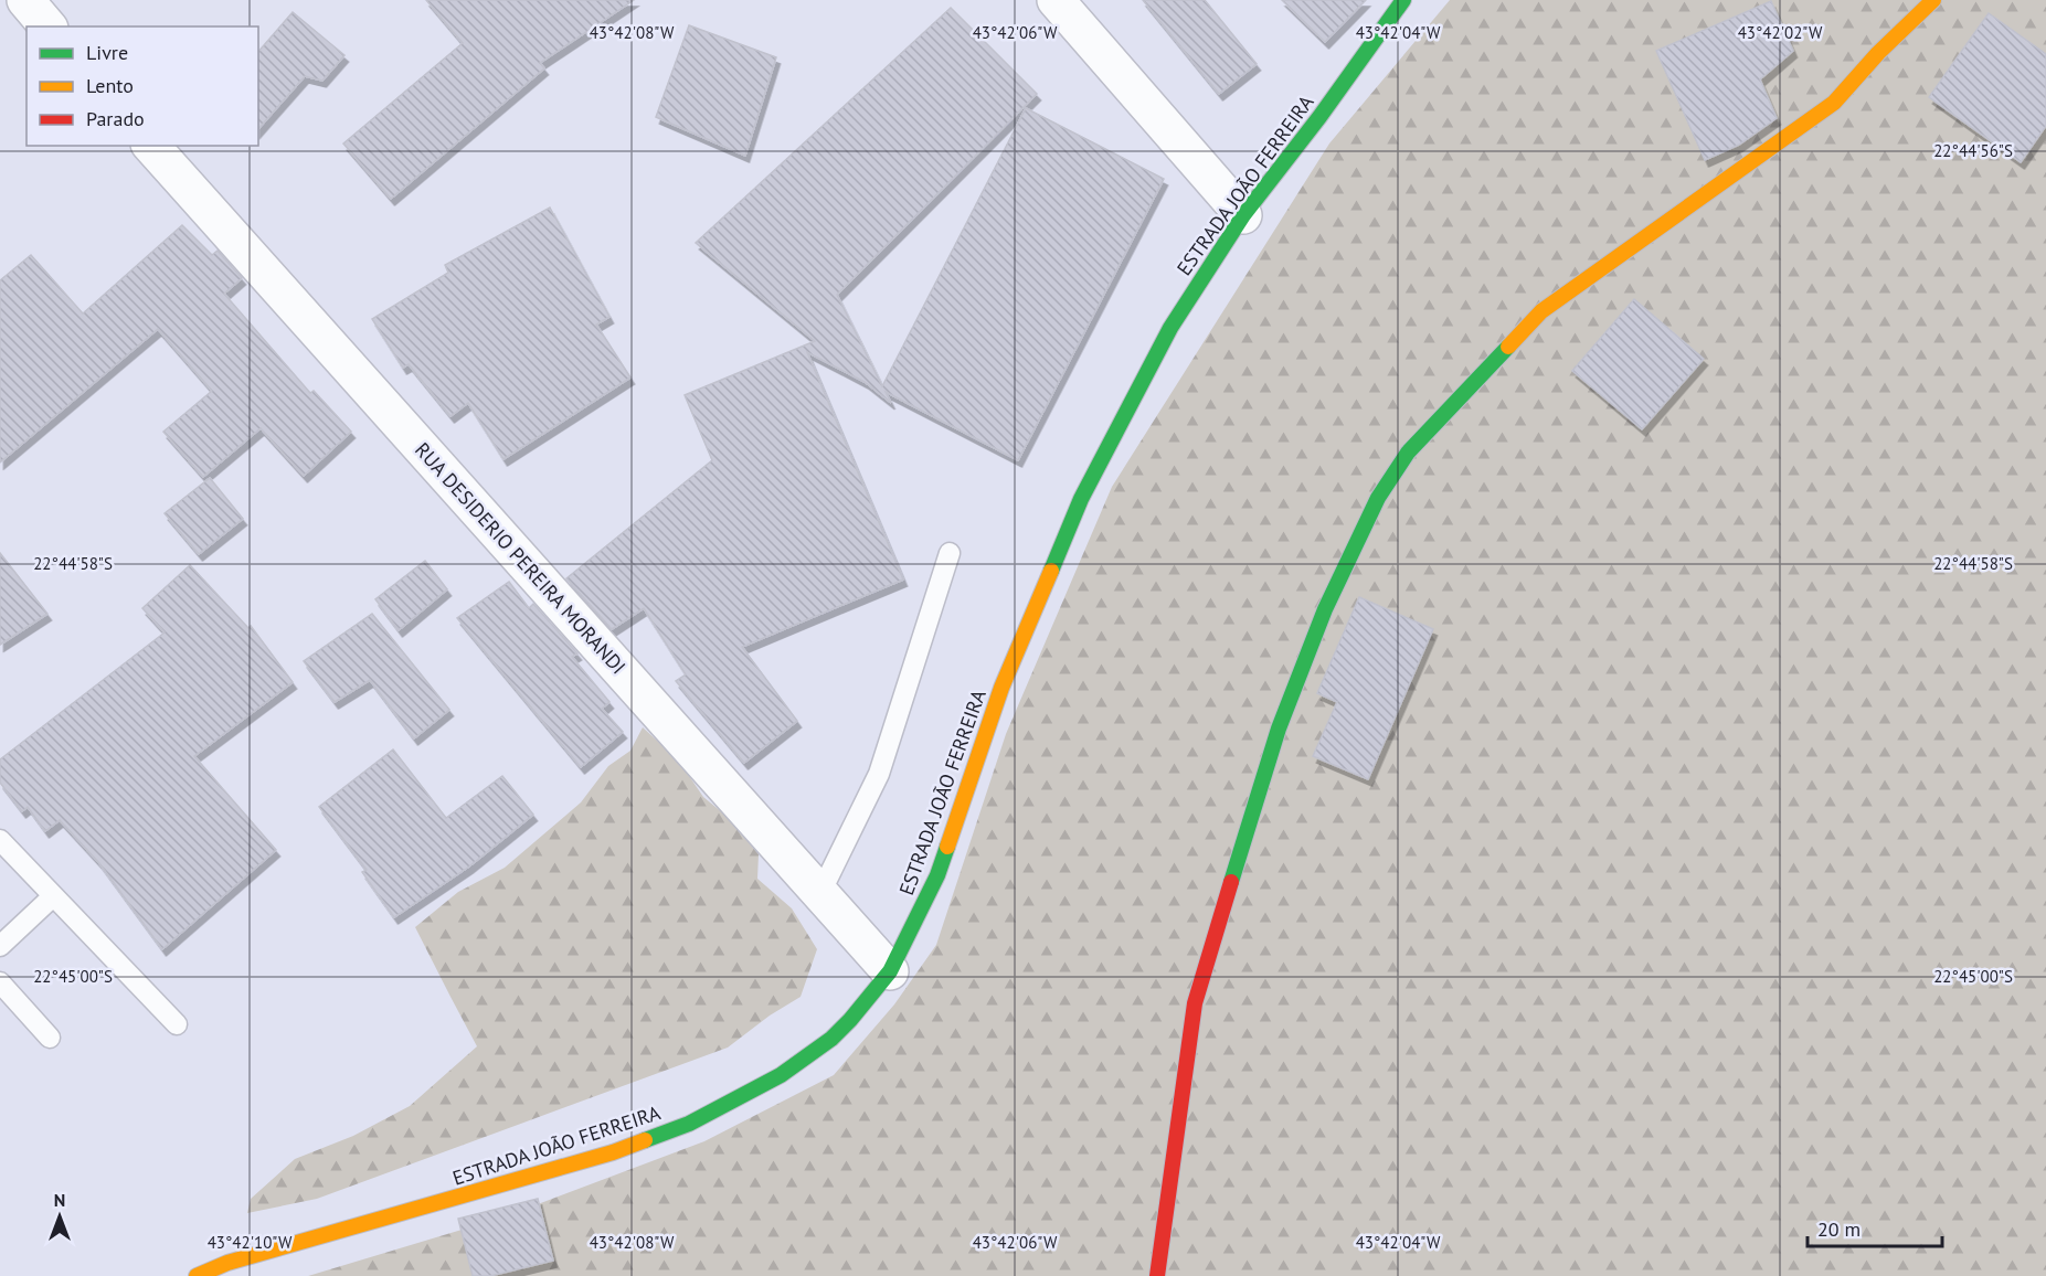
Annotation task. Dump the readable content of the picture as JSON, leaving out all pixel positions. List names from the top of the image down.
{
  "streets": {
    "street": ["ESTRADA JOÃO FERREIRA", "RUA DESIDERIO PEREIRA MORANDI"]
  },
  "crossings": [
    ["ESTRADA JOÃO FERREIRA", "RUA DESIDERIO PEREIRA MORANDI"]
  ],
  "legend": ["Livre", "Lento", "Parado"],
  "scale_bar": "20 m",
  "north": "top",
  "coordinates": [
    "43°42'08\"W",
    "43°42'06\"W",
    "43°42'04\"W",
    "43°42'02\"W",
    "22°44'56\"S",
    "22°44'58\"S",
    "22°45'00\"S",
    "43°42'10\"W"
  ]
}
